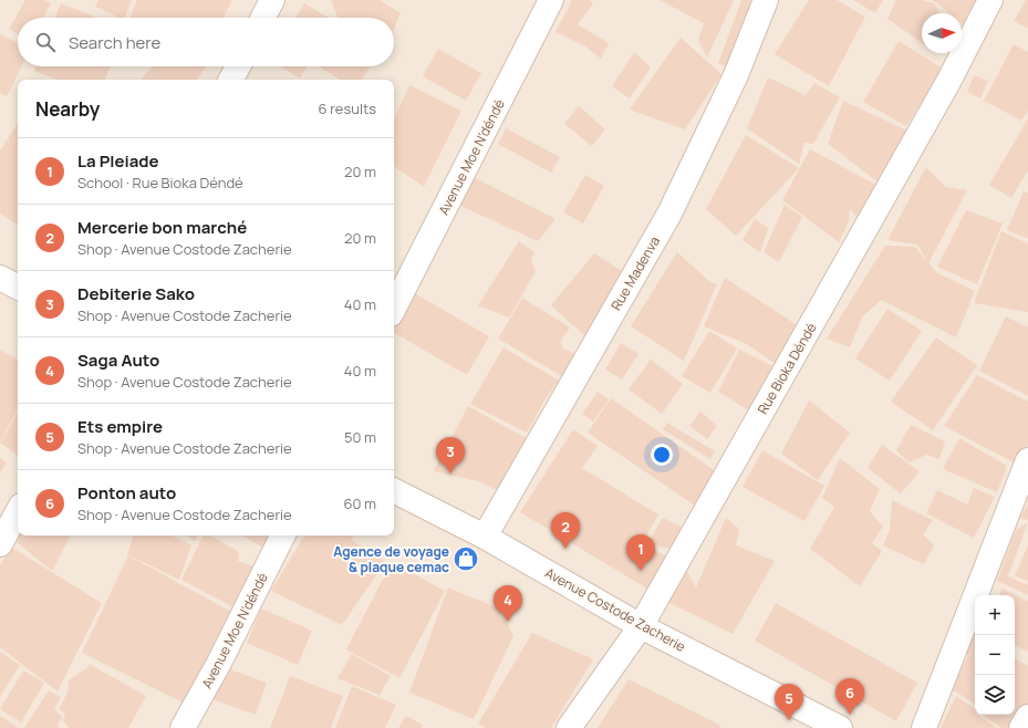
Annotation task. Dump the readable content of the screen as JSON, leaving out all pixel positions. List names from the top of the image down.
{
  "streets": {
    "street": [
      "Avenue Moe N'déndé",
      "Rue Madenva",
      "Rue Bioka Déndé",
      "Avenue Costode Zacherie"
    ]
  },
  "crossings": [
    ["Rue Madenva", "Avenue Costode Zacherie"],
    ["Rue Bioka Déndé", "Avenue Costode Zacherie"]
  ],
  "places": {
    "shop": ["Agence de voyage & plaque cemac"]
  },
  "north": "right",
  "page": {
    "search": "Search here",
    "heading": ["Nearby", "6 results"],
    "list": [
      {
        "mark": "1",
        "name": "La Pleiade",
        "note": "School · Rue Bioka Déndé",
        "value": "20 m"
      },
      {
        "mark": "2",
        "name": "Mercerie bon marché",
        "note": "Shop · Avenue Costode Zacherie",
        "value": "20 m"
      },
      {
        "mark": "3",
        "name": "Debiterie Sako",
        "note": "Shop · Avenue Costode Zacherie",
        "value": "40 m"
      },
      {
        "mark": "4",
        "name": "Saga Auto",
        "note": "Shop · Avenue Costode Zacherie",
        "value": "40 m"
      },
      {
        "mark": "5",
        "name": "Ets empire",
        "note": "Shop · Avenue Costode Zacherie",
        "value": "50 m"
      },
      {
        "mark": "6",
        "name": "Ponton auto",
        "note": "Shop · Avenue Costode Zacherie",
        "value": "60 m"
      }
    ],
    "pins": [
      "3",
      "2",
      "1",
      "4",
      "6",
      "5"
    ],
    "map_buttons": ["+", "−"]
  }
}
